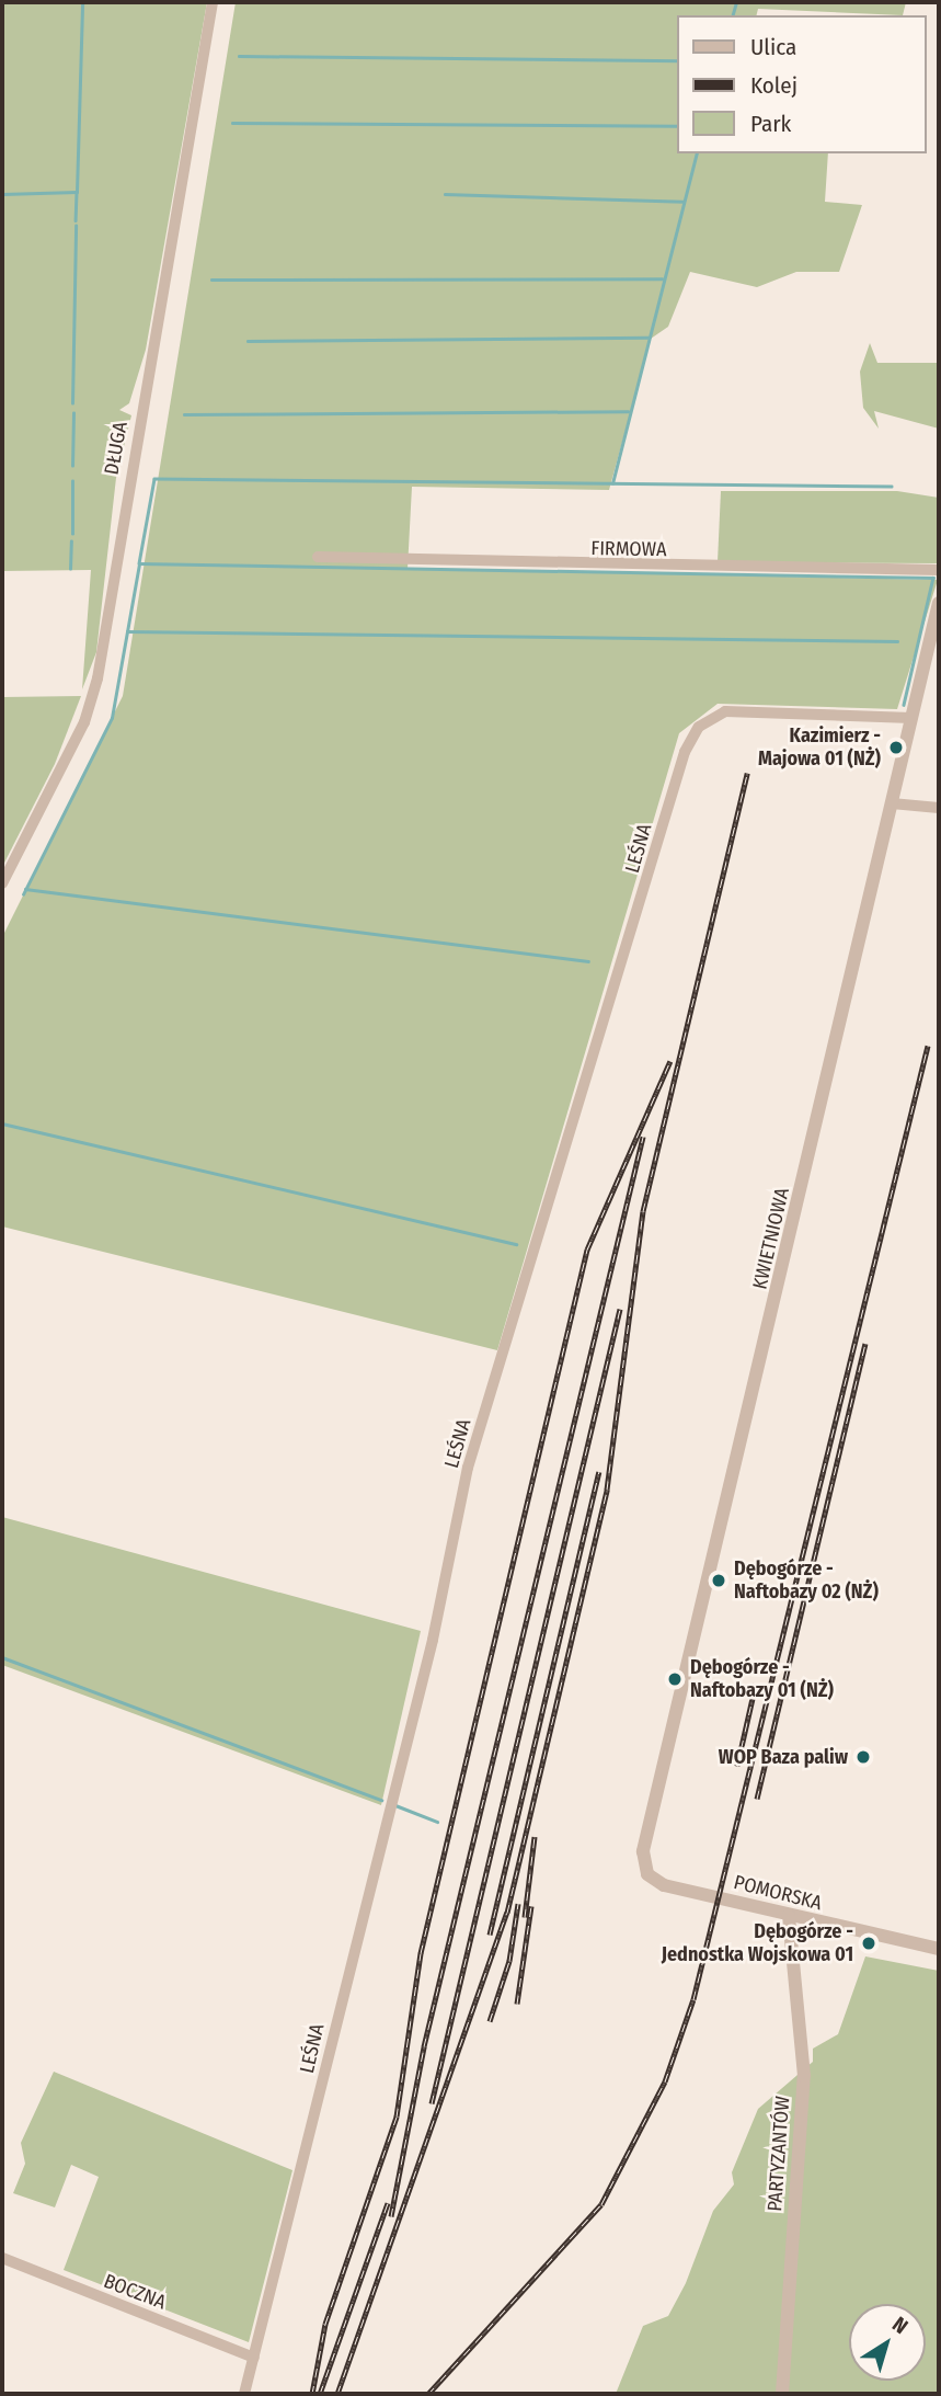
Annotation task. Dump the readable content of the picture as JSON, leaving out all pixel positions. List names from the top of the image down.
{
  "streets": {
    "street": [
      "DŁUGA",
      "FIRMOWA",
      "LEŚNA",
      "KWIETNIOWA",
      "POMORSKA",
      "PARTYZANTÓW",
      "BOCZNA"
    ]
  },
  "crossings": [
    ["LEŚNA", "KWIETNIOWA"],
    ["LEŚNA", "BOCZNA"],
    ["KWIETNIOWA", "POMORSKA"],
    ["POMORSKA", "PARTYZANTÓW"]
  ],
  "places": [
    "Kazimierz - Majowa 01 (NŻ)",
    "Dębogórze - Naftobazy 02 (NŻ)",
    "Dębogórze - Naftobazy 01 (NŻ)",
    "WOP Baza paliw",
    "Dębogórze - Jednostka Wojskowa 01"
  ],
  "legend": ["Ulica", "Kolej", "Park"],
  "north": "top right"
}
